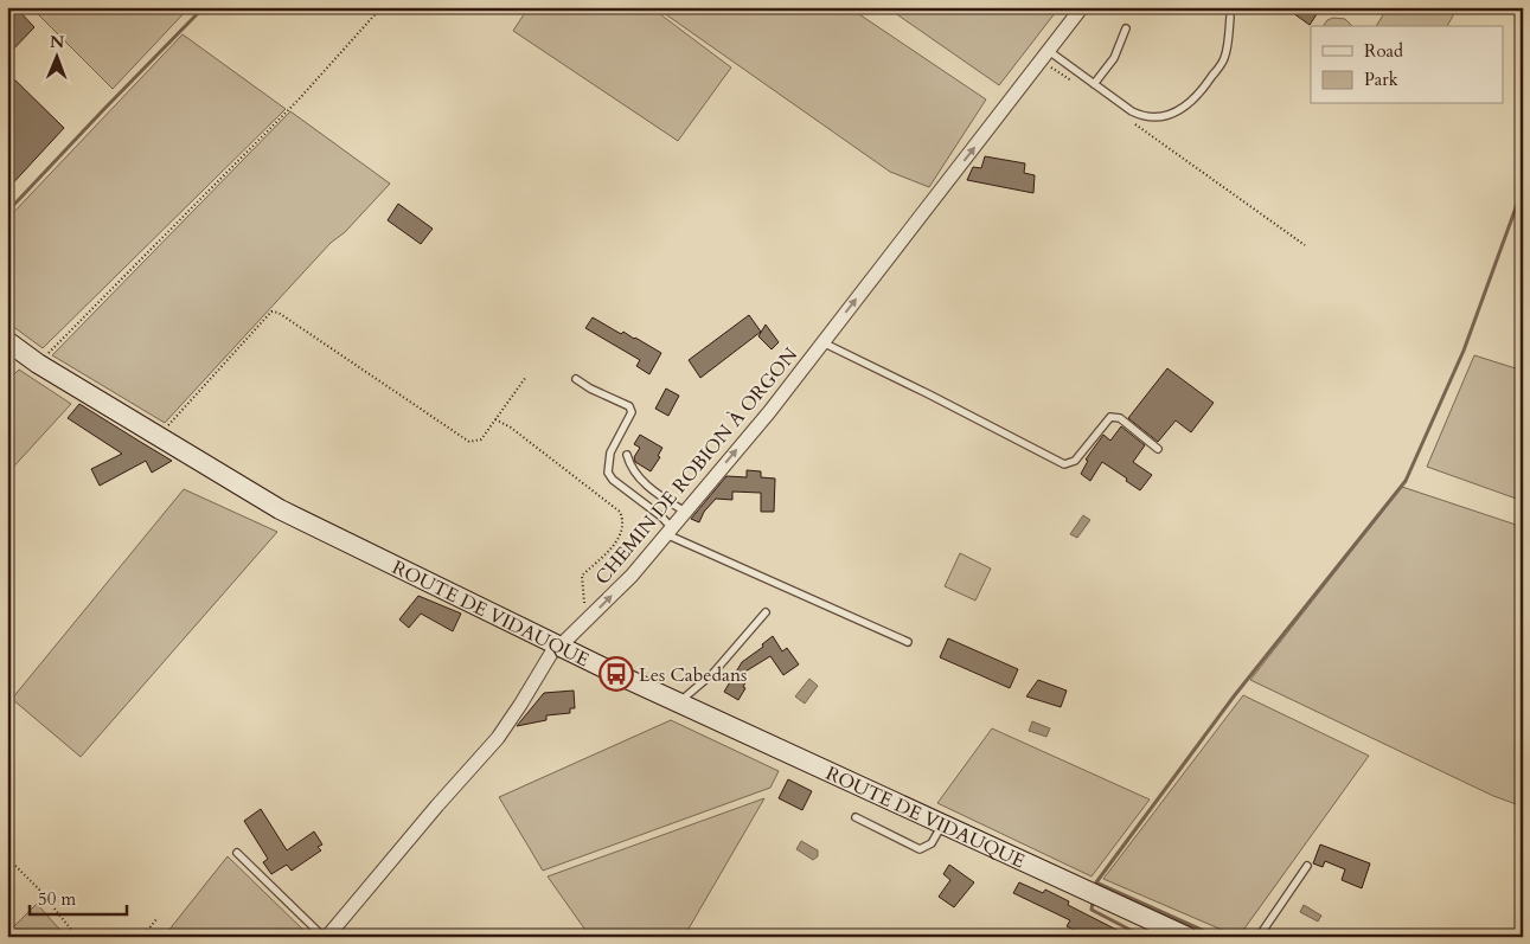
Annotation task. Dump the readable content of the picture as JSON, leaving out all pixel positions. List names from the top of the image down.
{
  "streets": {
    "street": ["CHEMIN DE ROBION À ORGON", "ROUTE DE VIDAUQUE"]
  },
  "crossings": [
    ["CHEMIN DE ROBION À ORGON", "ROUTE DE VIDAUQUE"]
  ],
  "one_way": ["CHEMIN DE ROBION À ORGON"],
  "places": {
    "bus stop": ["Les Cabedans"]
  },
  "legend": ["Road", "Park"],
  "scale_bar": "50 m",
  "north": "top"
}
